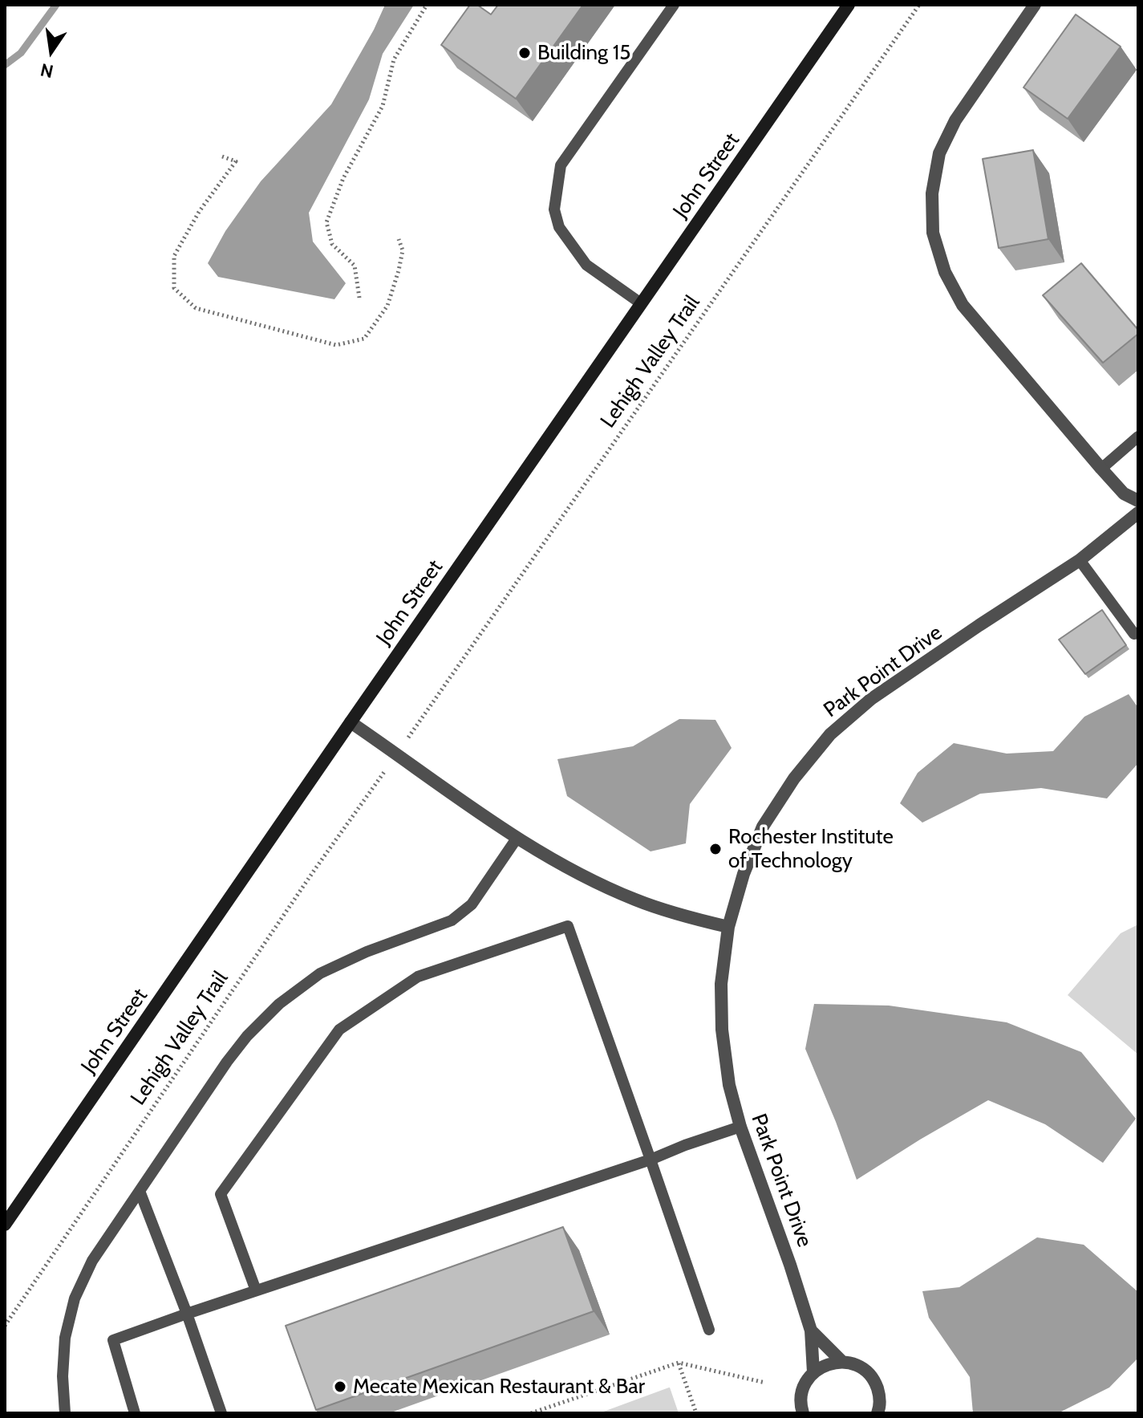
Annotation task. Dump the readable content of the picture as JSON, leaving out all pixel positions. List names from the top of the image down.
{
  "streets": {
    "street": ["John Street", "Park Point Drive"],
    "path": ["Lehigh Valley Trail"]
  },
  "places": ["Building 15", "Rochester Institute of Technology", "Mecate Mexican Restaurant & Bar"],
  "north": "bottom"
}
